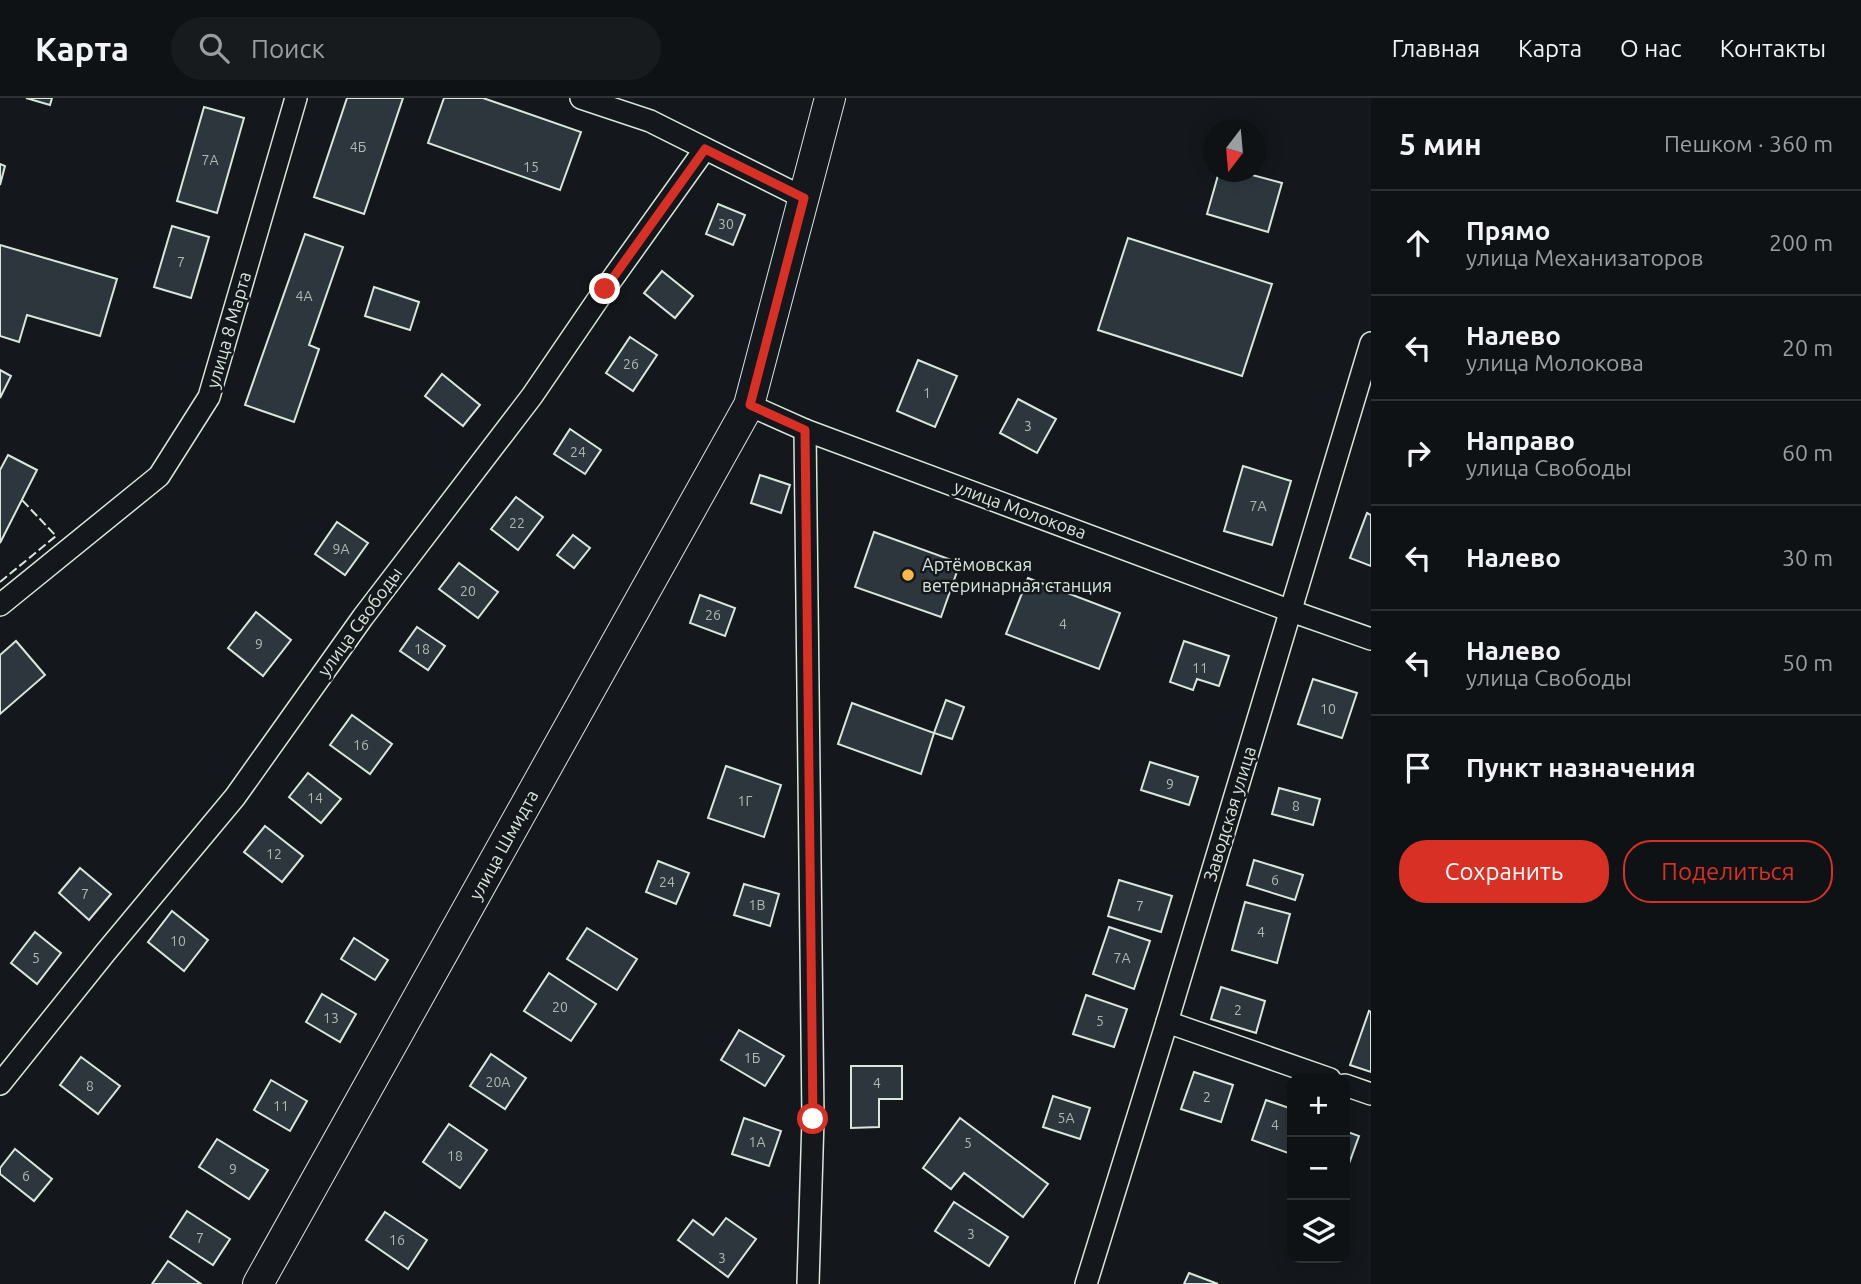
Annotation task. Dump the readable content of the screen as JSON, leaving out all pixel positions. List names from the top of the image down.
{
  "streets": {
    "street": [
      "улица 8 Марта",
      "улица Молокова",
      "улица Свободы",
      "Заводская улица",
      "улица Шмидта"
    ]
  },
  "crossings": [
    ["улица Молокова", "Заводская улица"],
    ["улица Молокова", "улица Шмидта"]
  ],
  "places": ["Артёмовская ветеринарная станция"],
  "house_numbers": [
    "4Б",
    "7А",
    "15",
    "30",
    "7",
    "4А",
    "26",
    "1",
    "3",
    "24",
    "7А",
    "22",
    "9А",
    "20",
    "26",
    "4",
    "9",
    "18",
    "11",
    "10",
    "16",
    "9",
    "14",
    "1Г",
    "8",
    "12",
    "6",
    "24",
    "7",
    "1В",
    "7",
    "4",
    "10",
    "5",
    "7А",
    "20",
    "2",
    "13",
    "5",
    "1Б",
    "20А",
    "4",
    "8",
    "2",
    "11",
    "5А",
    "4",
    "1А",
    "5",
    "18",
    "9",
    "6",
    "3",
    "7",
    "16",
    "3"
  ],
  "north": "bottom",
  "page": {
    "header": "Карта",
    "search": "Поиск",
    "nav": [
      "Главная",
      "Карта",
      "О нас",
      "Контакты"
    ],
    "heading": ["5 мин", "Пешком · 360 m"],
    "list": [
      ["Прямо", "улица Механизаторов", "200 m"],
      ["Налево", "улица Молокова", "20 m"],
      ["Направо", "улица Свободы", "60 m"],
      ["Налево", "30 m"],
      ["Налево", "улица Свободы", "50 m"],
      "Пункт назначения"
    ],
    "buttons": ["Сохранить", "Поделиться"],
    "map_buttons": ["+", "−"]
  }
}
